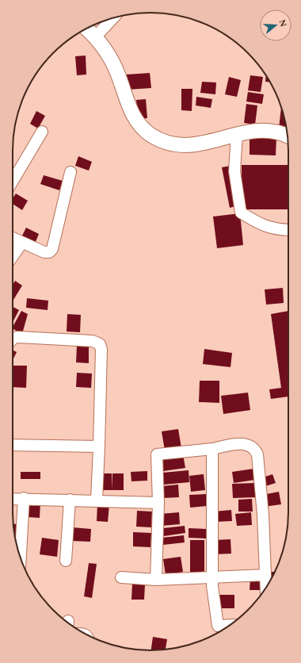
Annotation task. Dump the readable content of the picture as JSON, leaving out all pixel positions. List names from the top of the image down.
{
  "north": "right"
}
